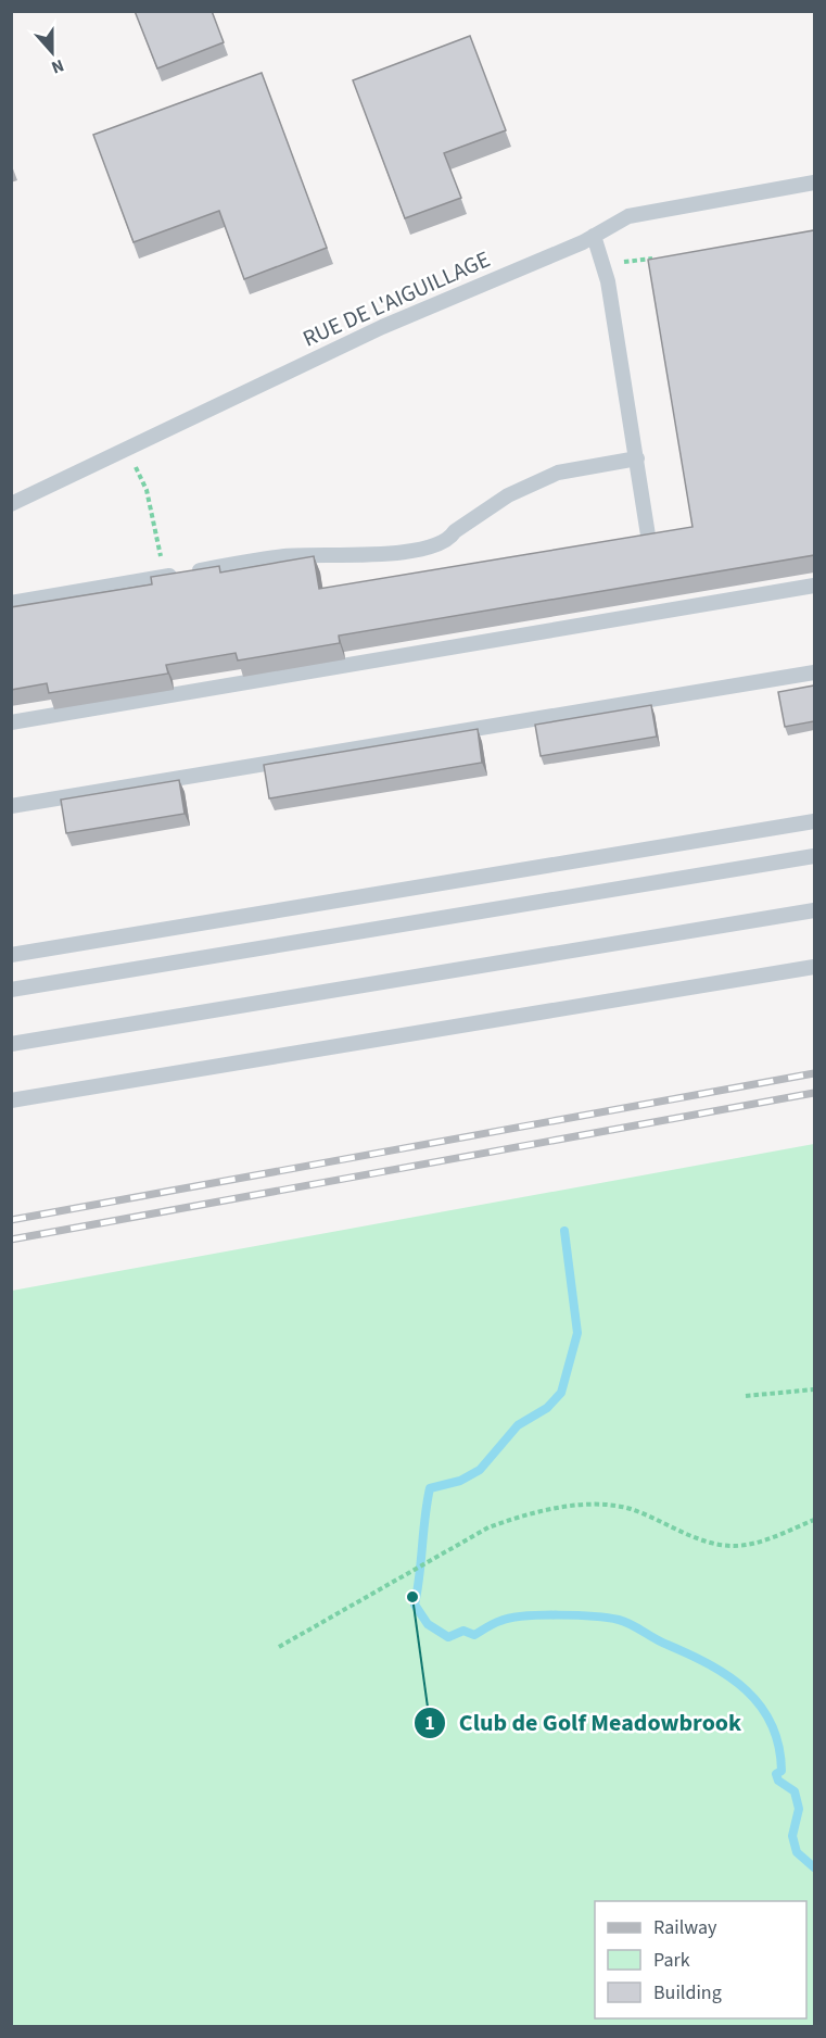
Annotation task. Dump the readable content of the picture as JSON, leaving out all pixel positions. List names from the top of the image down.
{
  "streets": {
    "lane": ["RUE DE L'AIGUILLAGE"]
  },
  "places": ["Club de Golf Meadowbrook"],
  "legend": ["Railway", "Park", "Building"],
  "north": "bottom"
}
